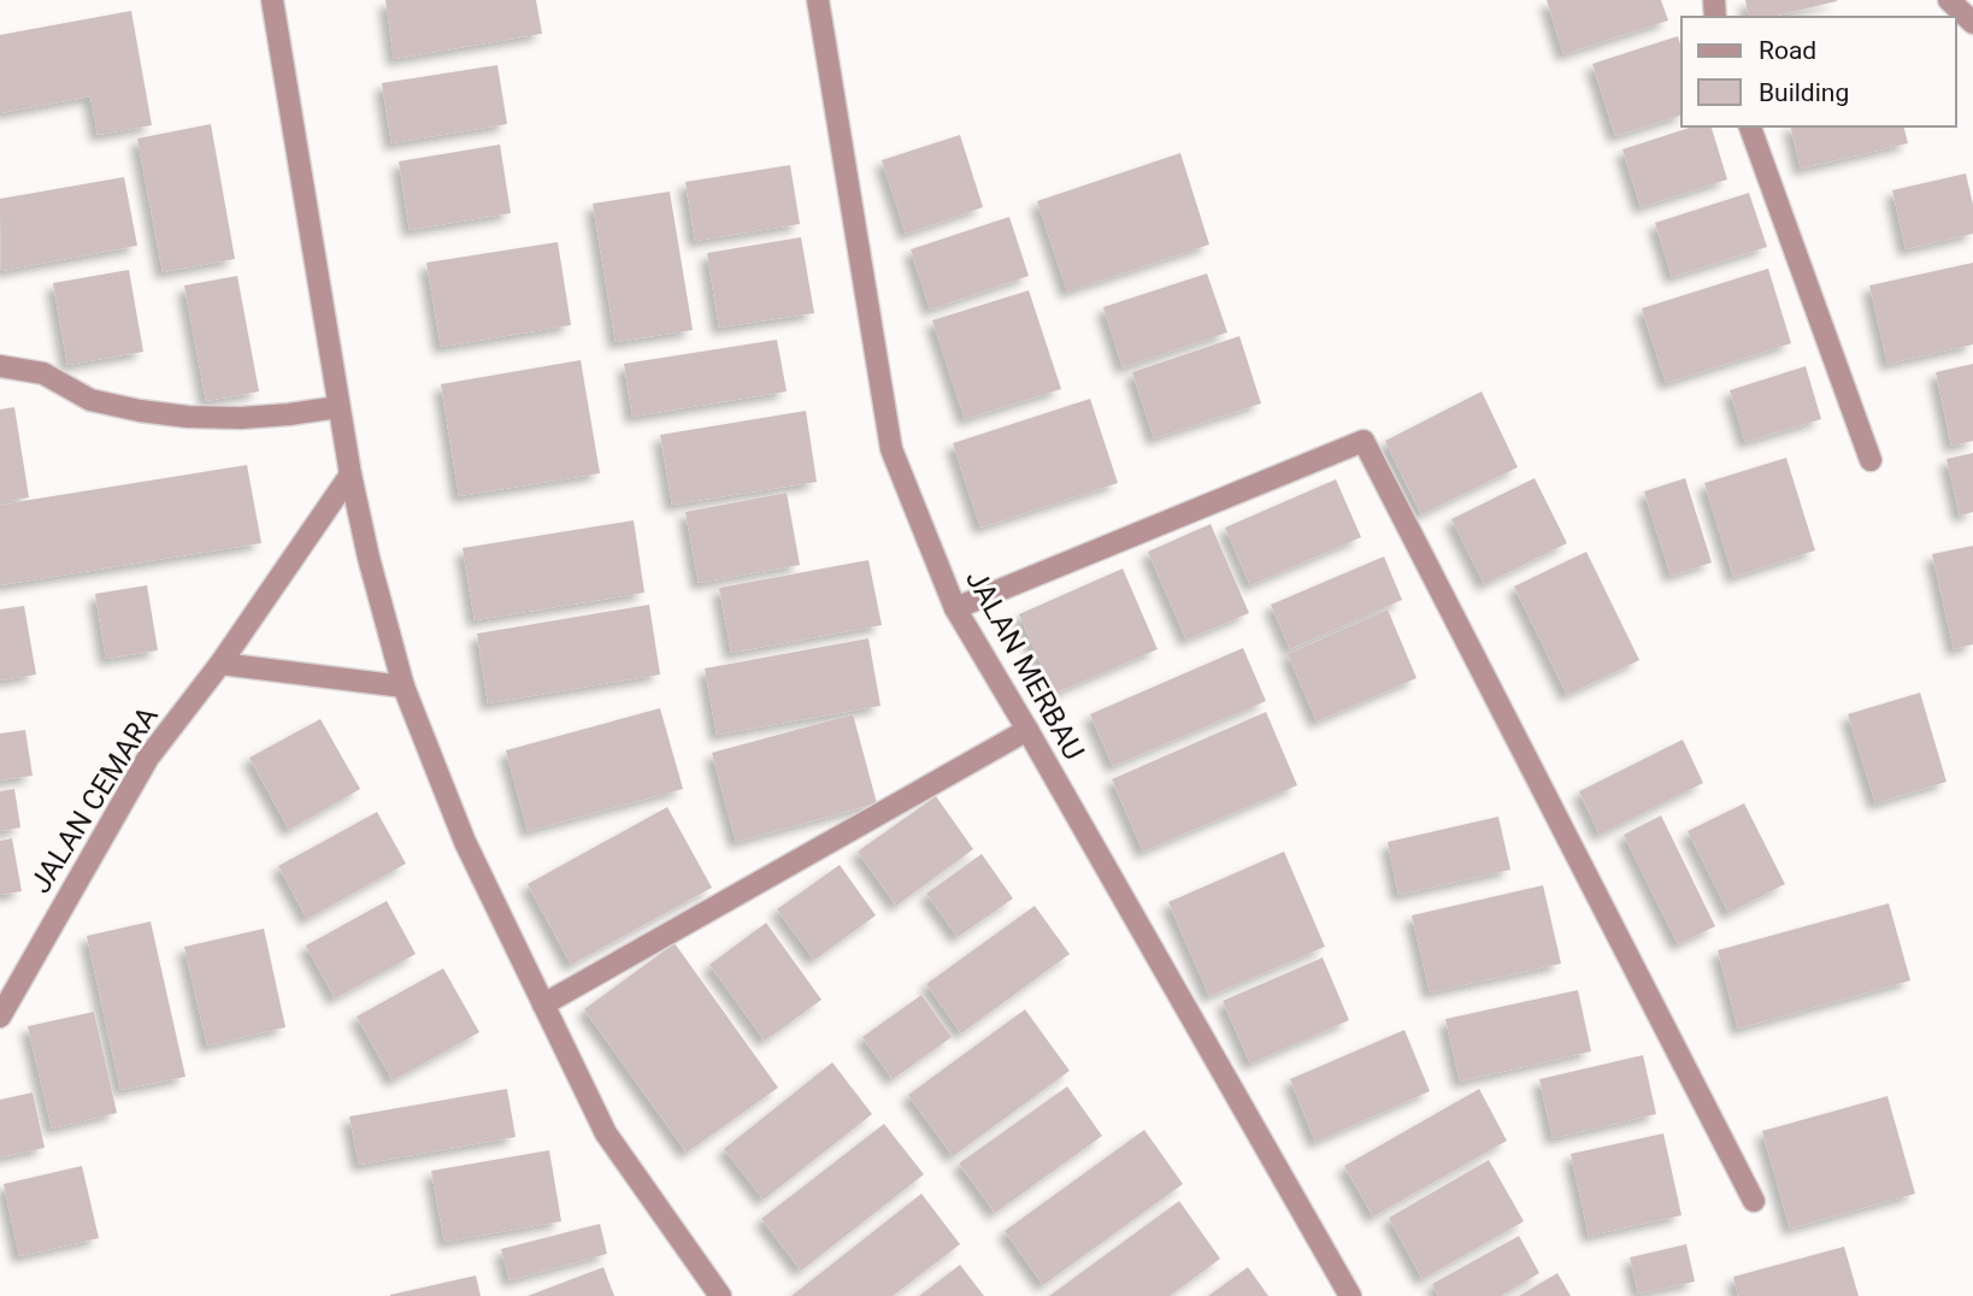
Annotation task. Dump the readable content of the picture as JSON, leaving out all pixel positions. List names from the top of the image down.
{
  "streets": {
    "street": ["JALAN MERBAU", "JALAN CEMARA"]
  },
  "legend": ["Road", "Building"]
}
